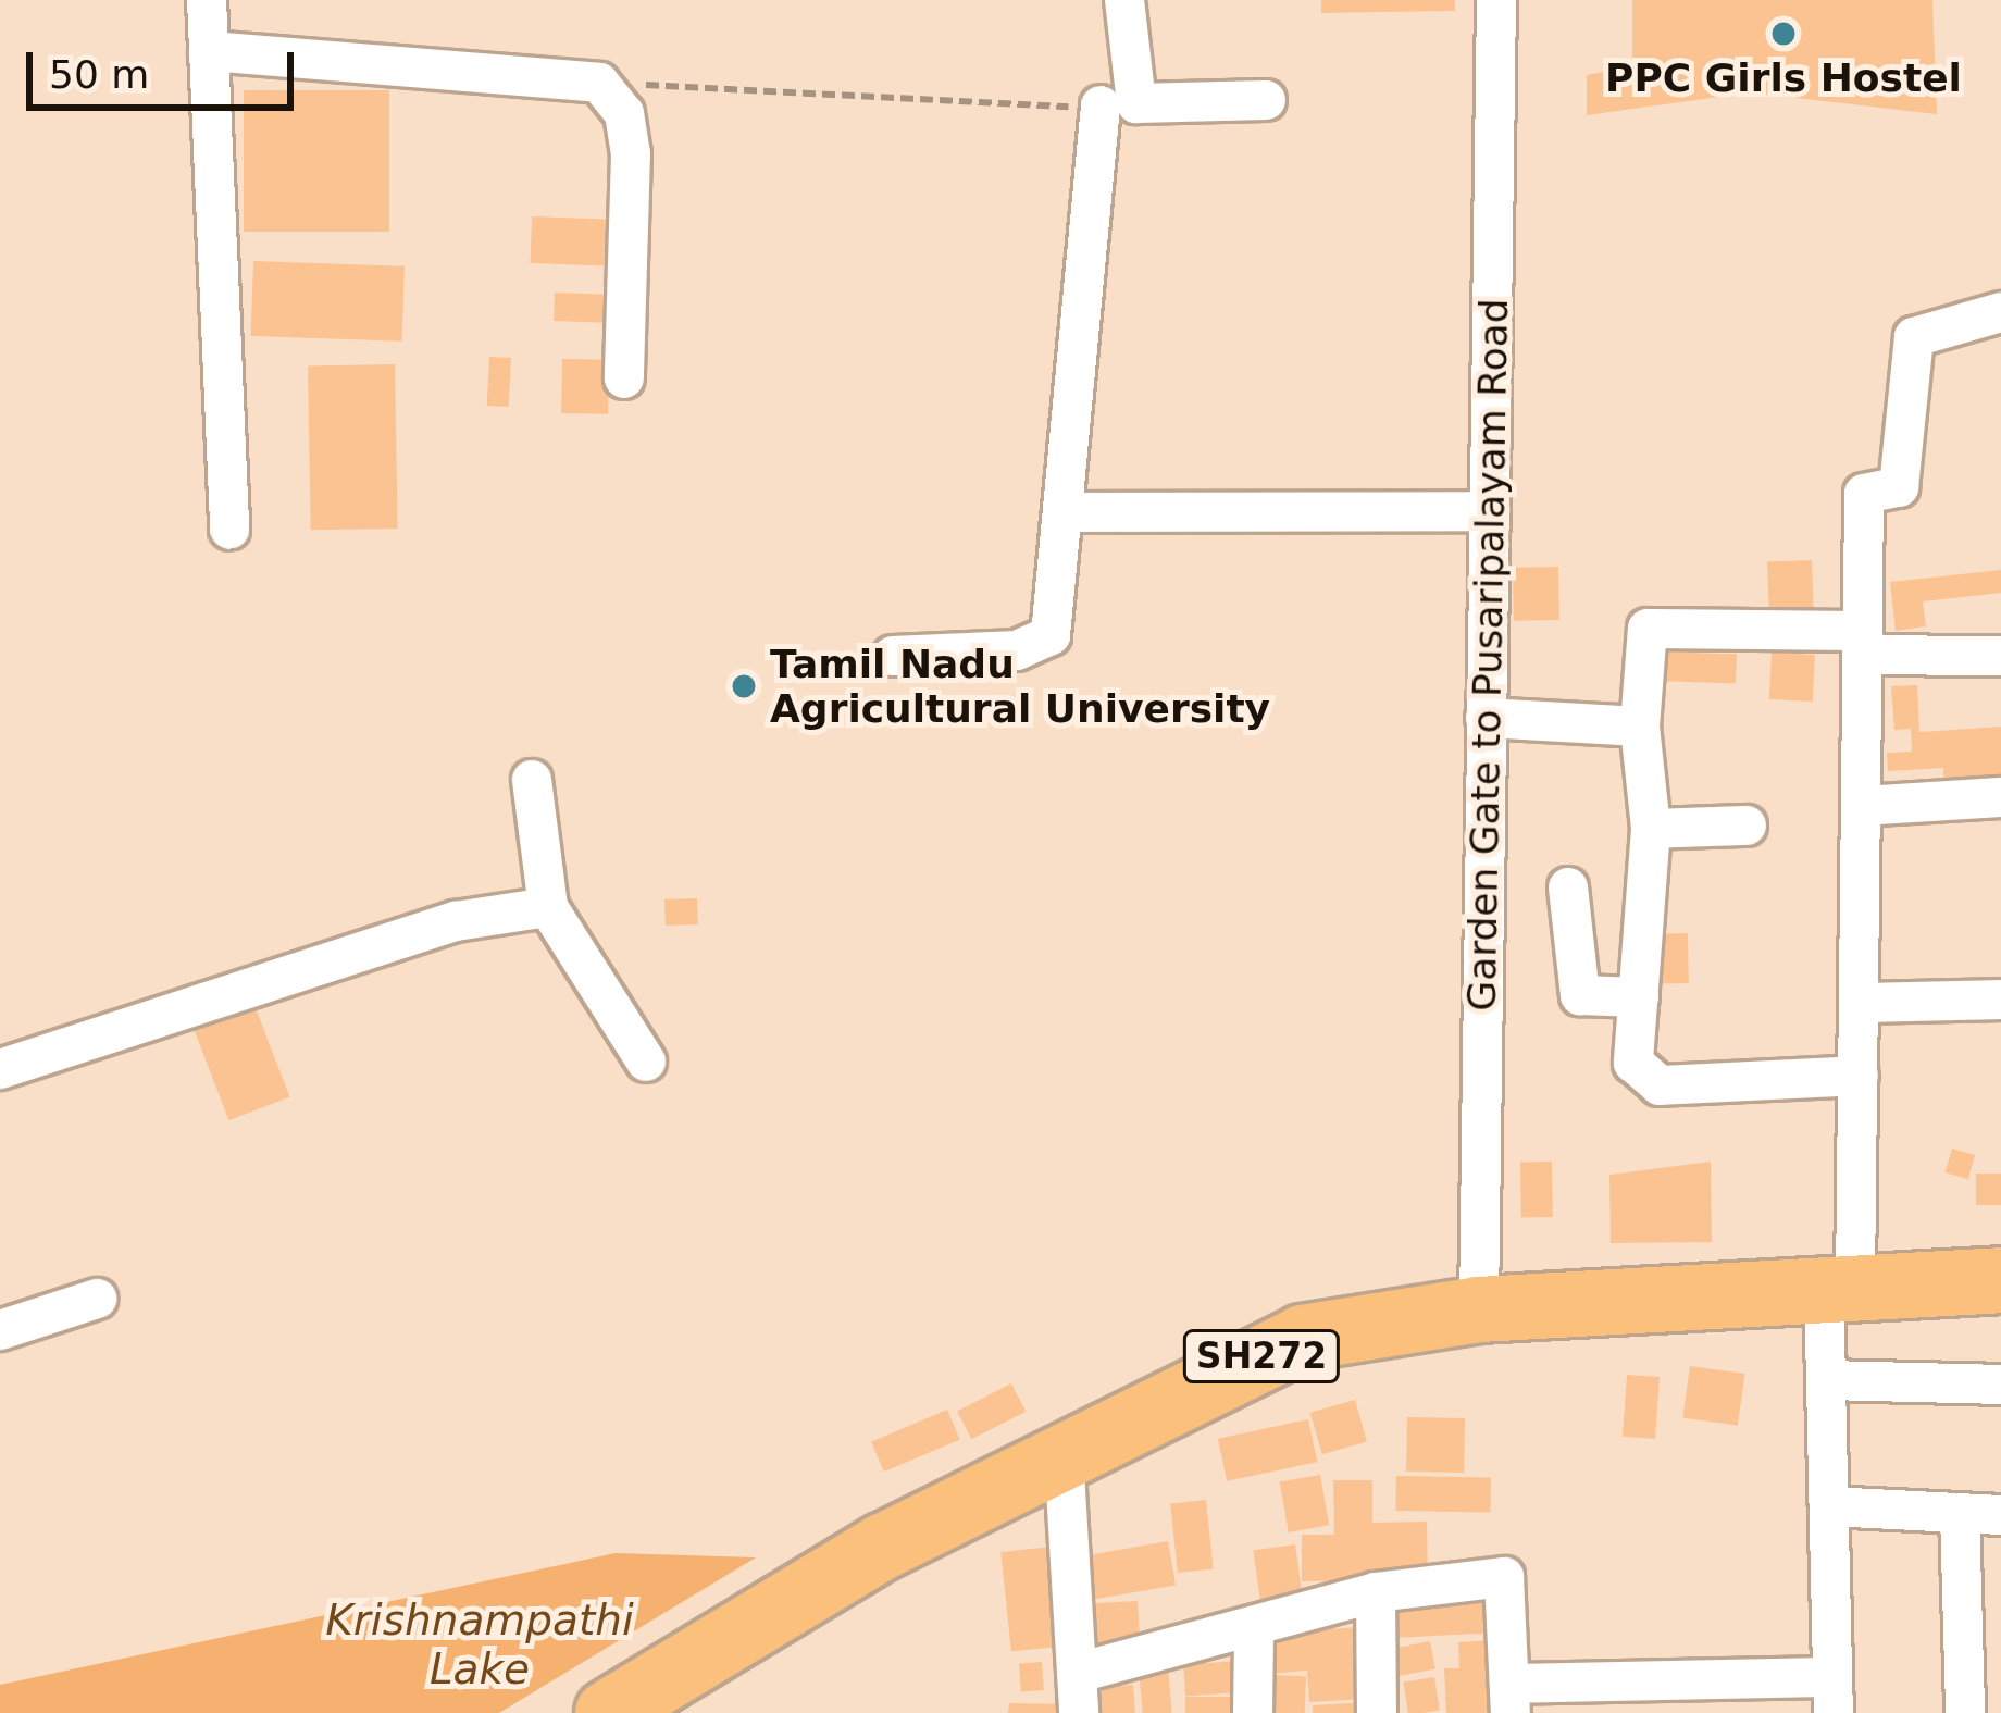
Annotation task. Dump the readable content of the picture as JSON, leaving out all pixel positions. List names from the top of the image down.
{
  "streets": {
    "main road": ["SH272"],
    "street": ["Garden Gate to Pusaripalayam Road"]
  },
  "crossings": [
    ["Garden Gate to Pusaripalayam Road", "SH272"]
  ],
  "water": ["Krishnampathi Lake"],
  "places": ["PPC Girls Hostel", "Tamil Nadu Agricultural University"],
  "scale_bar": "50 m"
}
